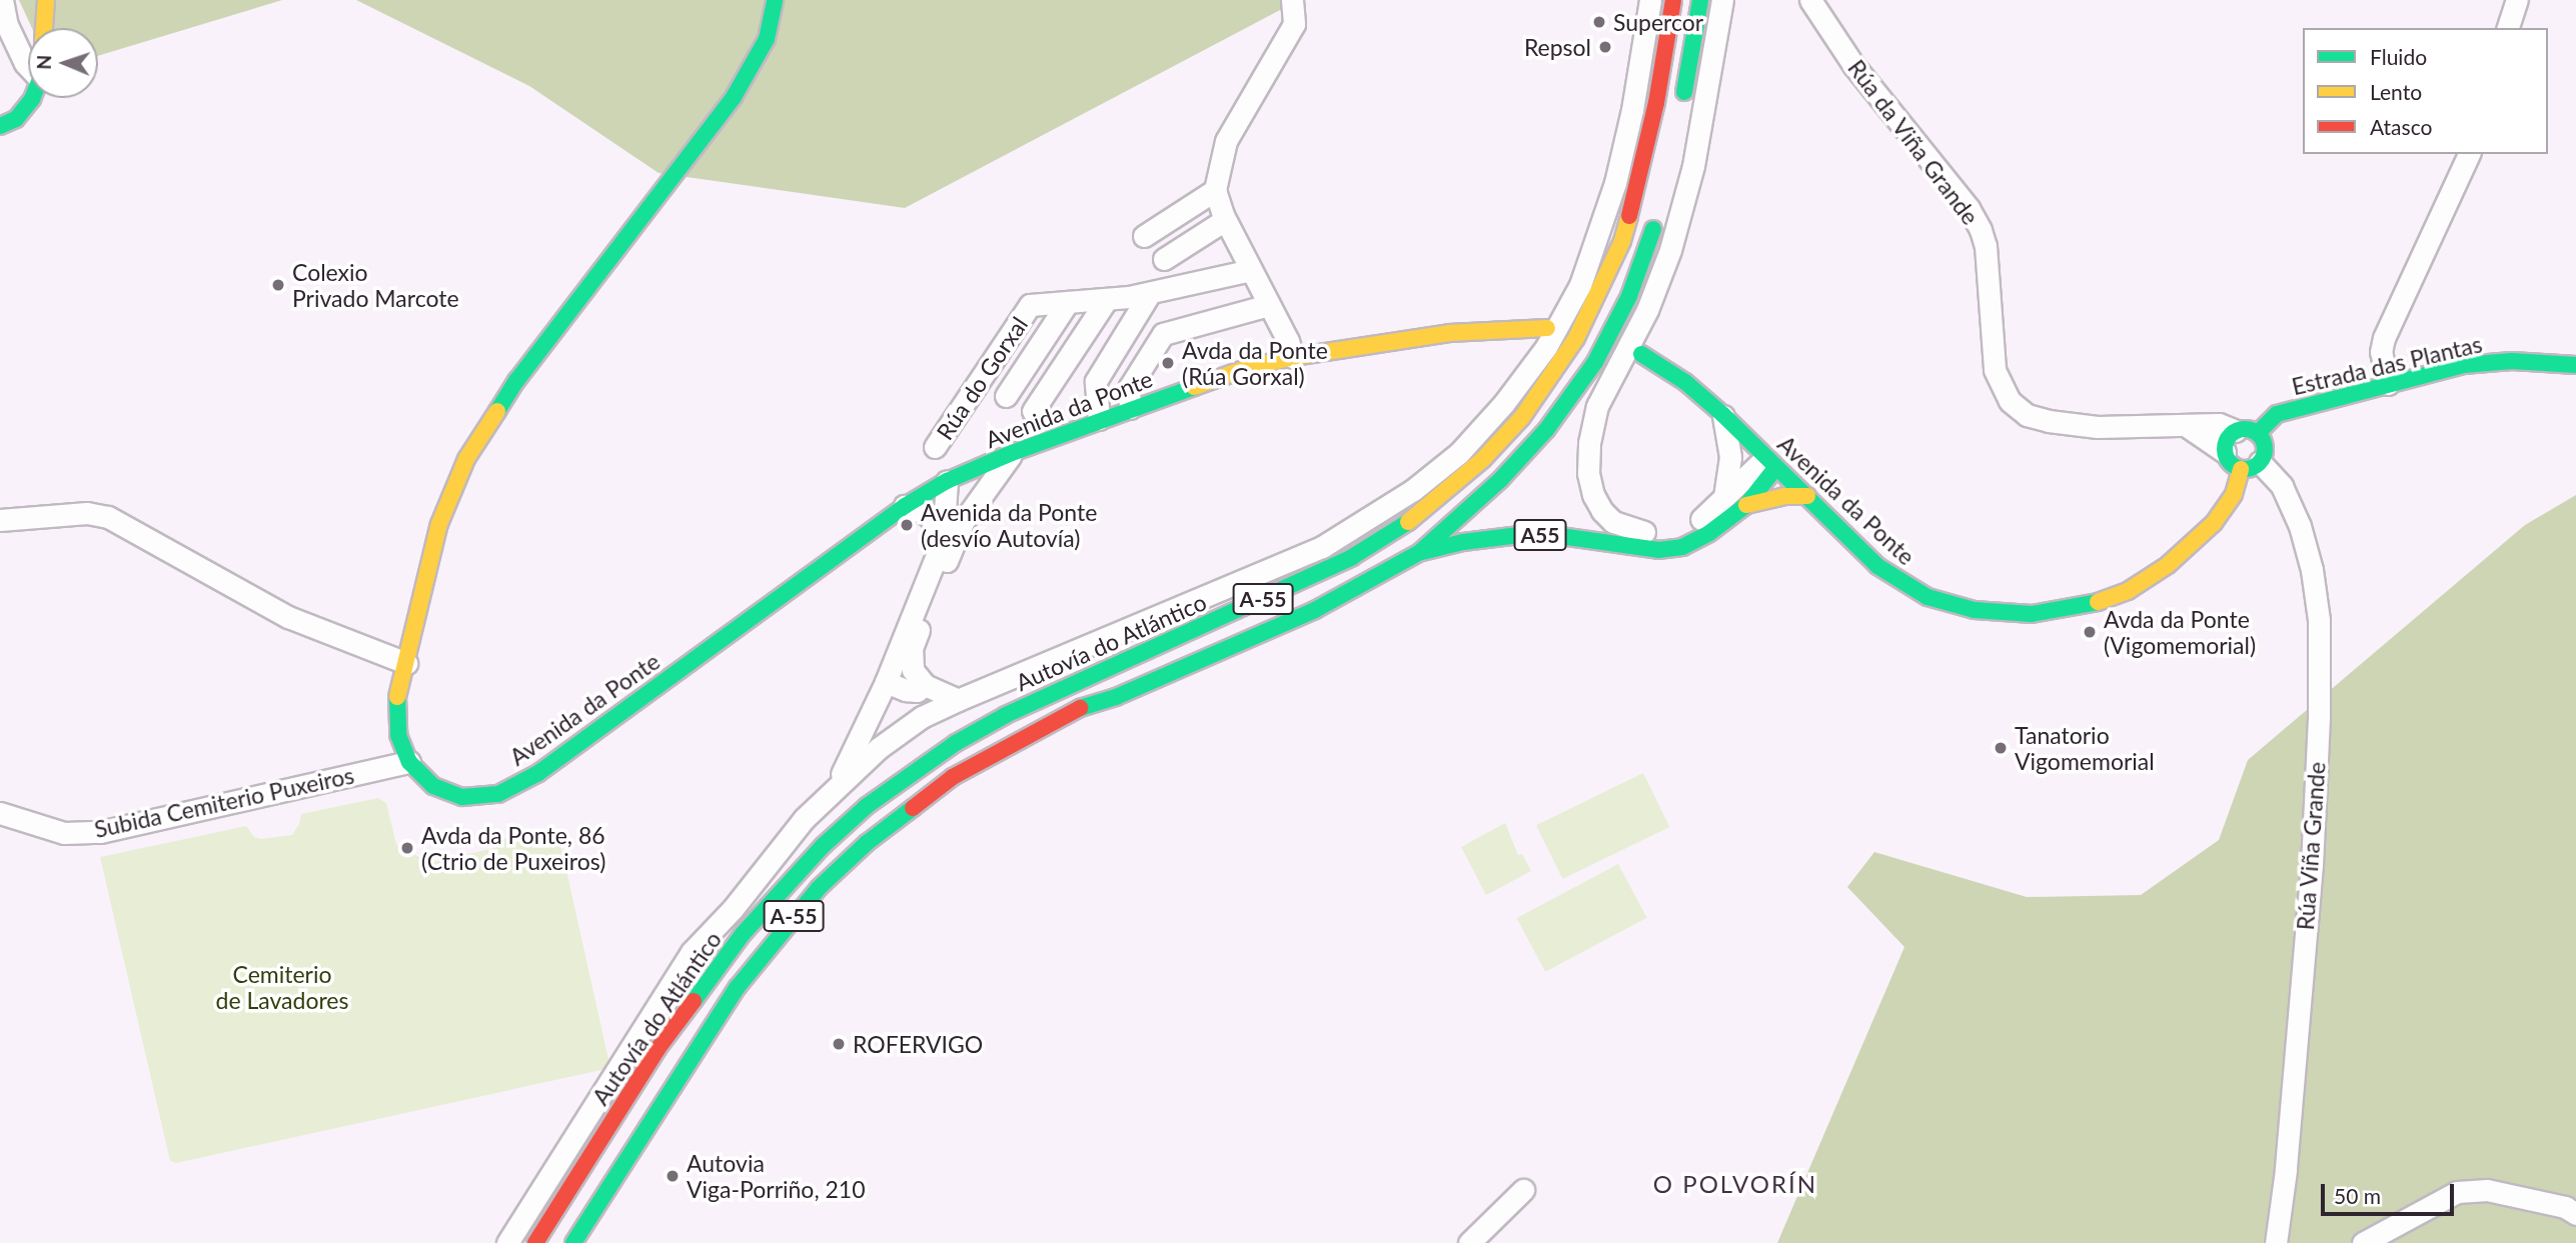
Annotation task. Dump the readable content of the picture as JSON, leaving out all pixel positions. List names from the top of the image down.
{
  "streets": {
    "main road": [
      "Estrada das Plantas",
      "Avenida da Ponte",
      "A55",
      "A-55",
      "Autovía do Atlántico"
    ],
    "street": [
      "Rúa da Viña Grande",
      "Rúa do Gorxal",
      "Subida Cemiterio Puxeiros",
      "Rúa Viña Grande"
    ]
  },
  "crossings": [
    ["Rúa da Viña Grande", "Estrada das Plantas"],
    ["Rúa da Viña Grande", "Avenida da Ponte"],
    ["Rúa da Viña Grande", "Rúa Viña Grande"],
    ["Estrada das Plantas", "Avenida da Ponte"],
    ["Estrada das Plantas", "Rúa Viña Grande"],
    ["Avenida da Ponte", "A55"],
    ["Avenida da Ponte", "Subida Cemiterio Puxeiros"],
    ["Avenida da Ponte", "Rúa Viña Grande"],
    ["A55", "Autovía do Atlántico"]
  ],
  "districts": ["O POLVORÍN"],
  "parks": ["Cemiterio de Lavadores"],
  "places": [
    "Supercor",
    "Repsol",
    "Colexio Privado Marcote",
    "Avda da Ponte (Rúa Gorxal)",
    "Avenida da Ponte (desvío Autovía)",
    "Avda da Ponte (Vigomemorial)",
    "Tanatorio Vigomemorial",
    "Avda da Ponte, 86 (Ctrio de Puxeiros)",
    "ROFERVIGO",
    "Autovia Viga-Porriño, 210"
  ],
  "legend": ["Fluido", "Lento", "Atasco"],
  "scale_bar": "50 m",
  "north": "left"
}
